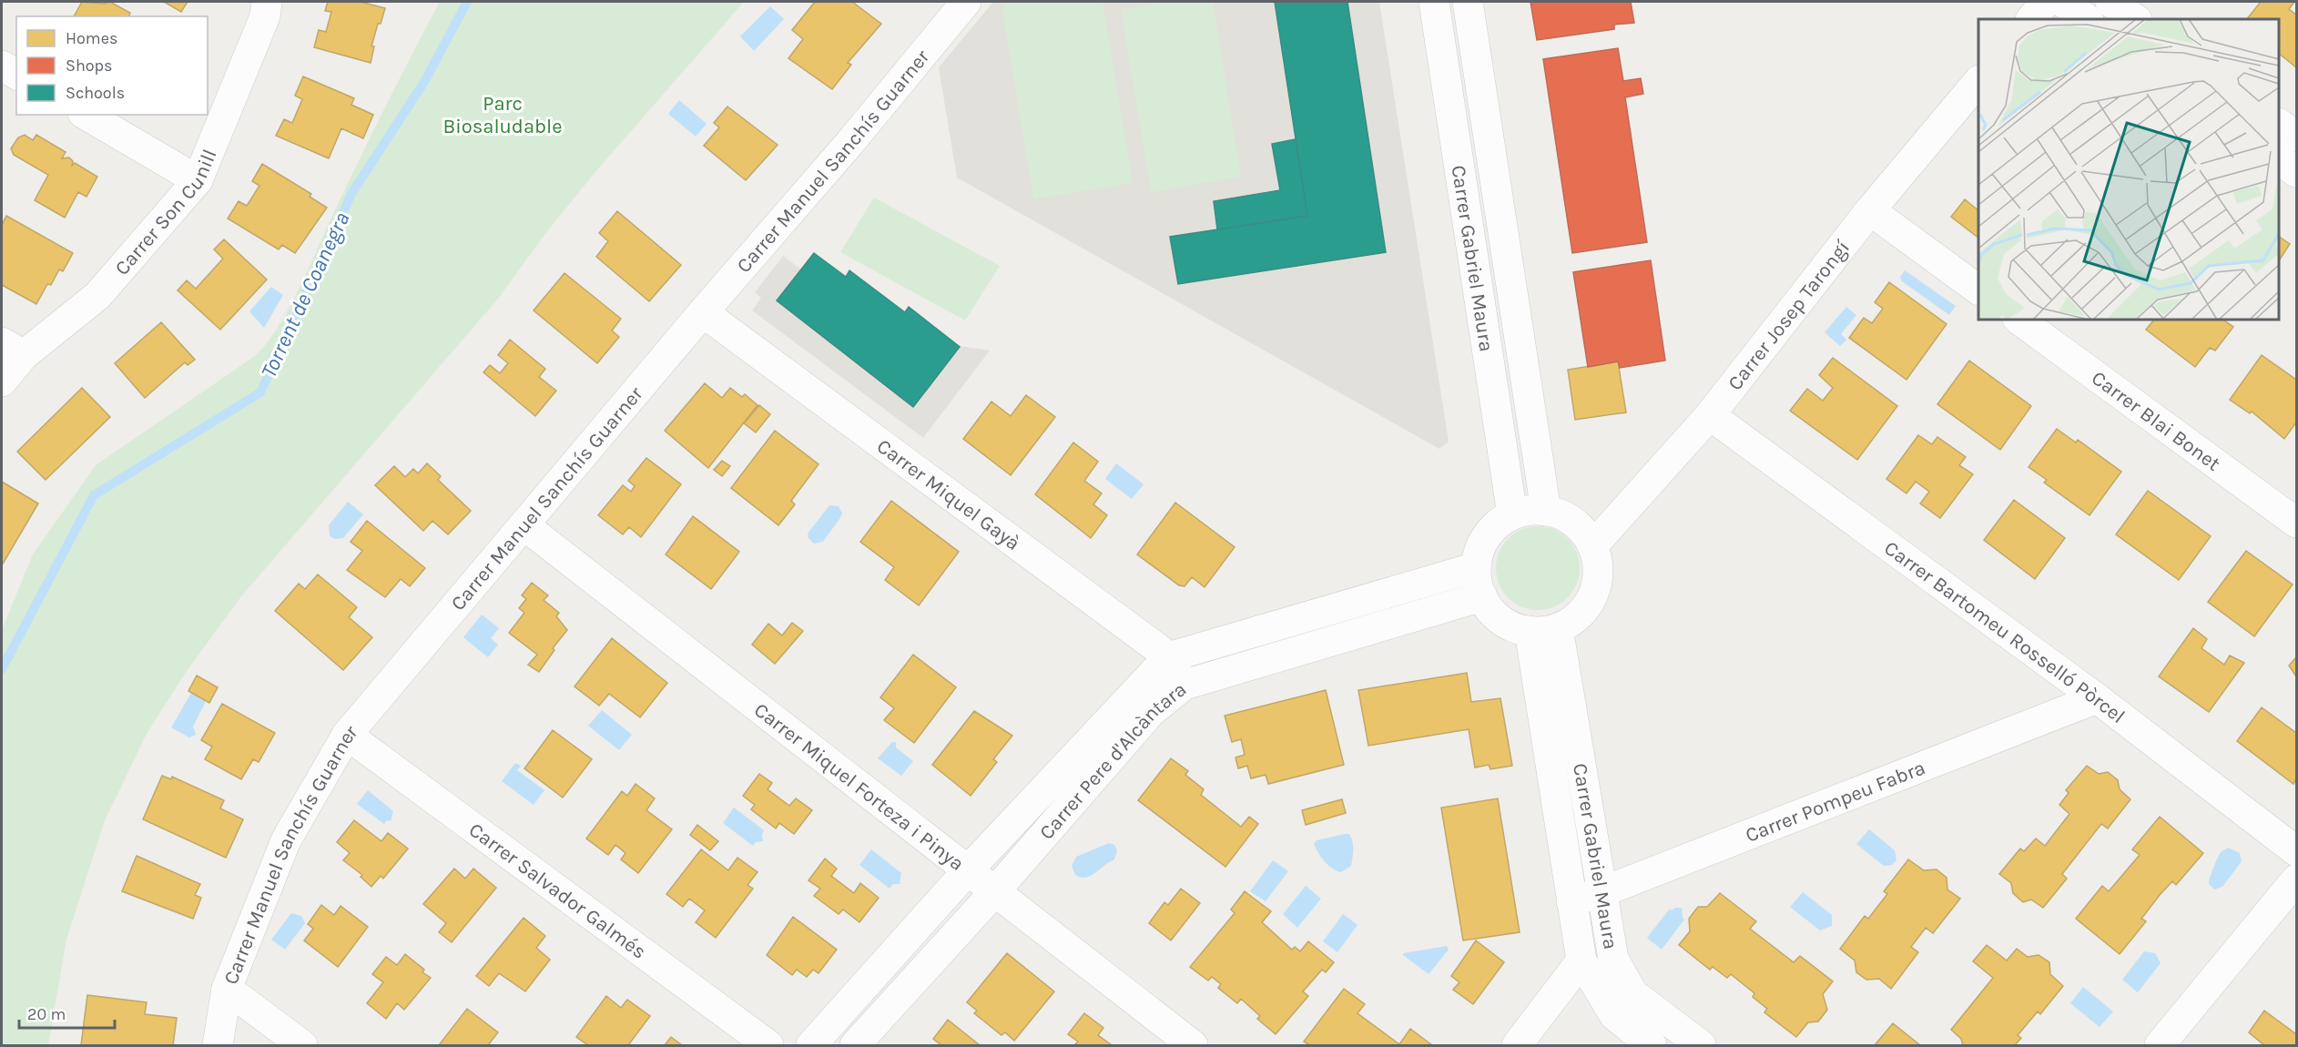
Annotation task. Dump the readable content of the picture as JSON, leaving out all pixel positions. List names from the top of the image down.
{
  "streets": {
    "street": [
      "Carrer Manuel Sanchís Guarner",
      "Carrer Son Cunill",
      "Carrer Gabriel Maura",
      "Carrer Josep Tarongí",
      "Carrer Blai Bonet",
      "Carrer Miquel Gayà",
      "Carrer Bartomeu Rosselló Pòrcel",
      "Carrer Pere d'Alcàntara",
      "Carrer Miquel Forteza i Pinya",
      "Carrer Pompeu Fabra",
      "Carrer Salvador Galmés"
    ]
  },
  "crossings": [
    ["Carrer Manuel Sanchís Guarner", "Carrer Miquel Gayà"],
    ["Carrer Manuel Sanchís Guarner", "Carrer Miquel Forteza i Pinya"],
    ["Carrer Manuel Sanchís Guarner", "Carrer Salvador Galmés"],
    ["Carrer Gabriel Maura", "Carrer Josep Tarongí"],
    ["Carrer Gabriel Maura", "Carrer Pere d'Alcàntara"],
    ["Carrer Gabriel Maura", "Carrer Pompeu Fabra"],
    ["Carrer Josep Tarongí", "Carrer Bartomeu Rosselló Pòrcel"],
    ["Carrer Josep Tarongí", "Carrer Pere d'Alcàntara"],
    ["Carrer Miquel Gayà", "Carrer Pere d'Alcàntara"],
    ["Carrer Bartomeu Rosselló Pòrcel", "Carrer Pompeu Fabra"],
    ["Carrer Pere d'Alcàntara", "Carrer Miquel Forteza i Pinya"]
  ],
  "water": ["Torrent de Coanegra"],
  "parks": ["Parc Biosaludable"],
  "legend": ["Homes", "Shops", "Schools"],
  "scale_bar": "20 m"
}
